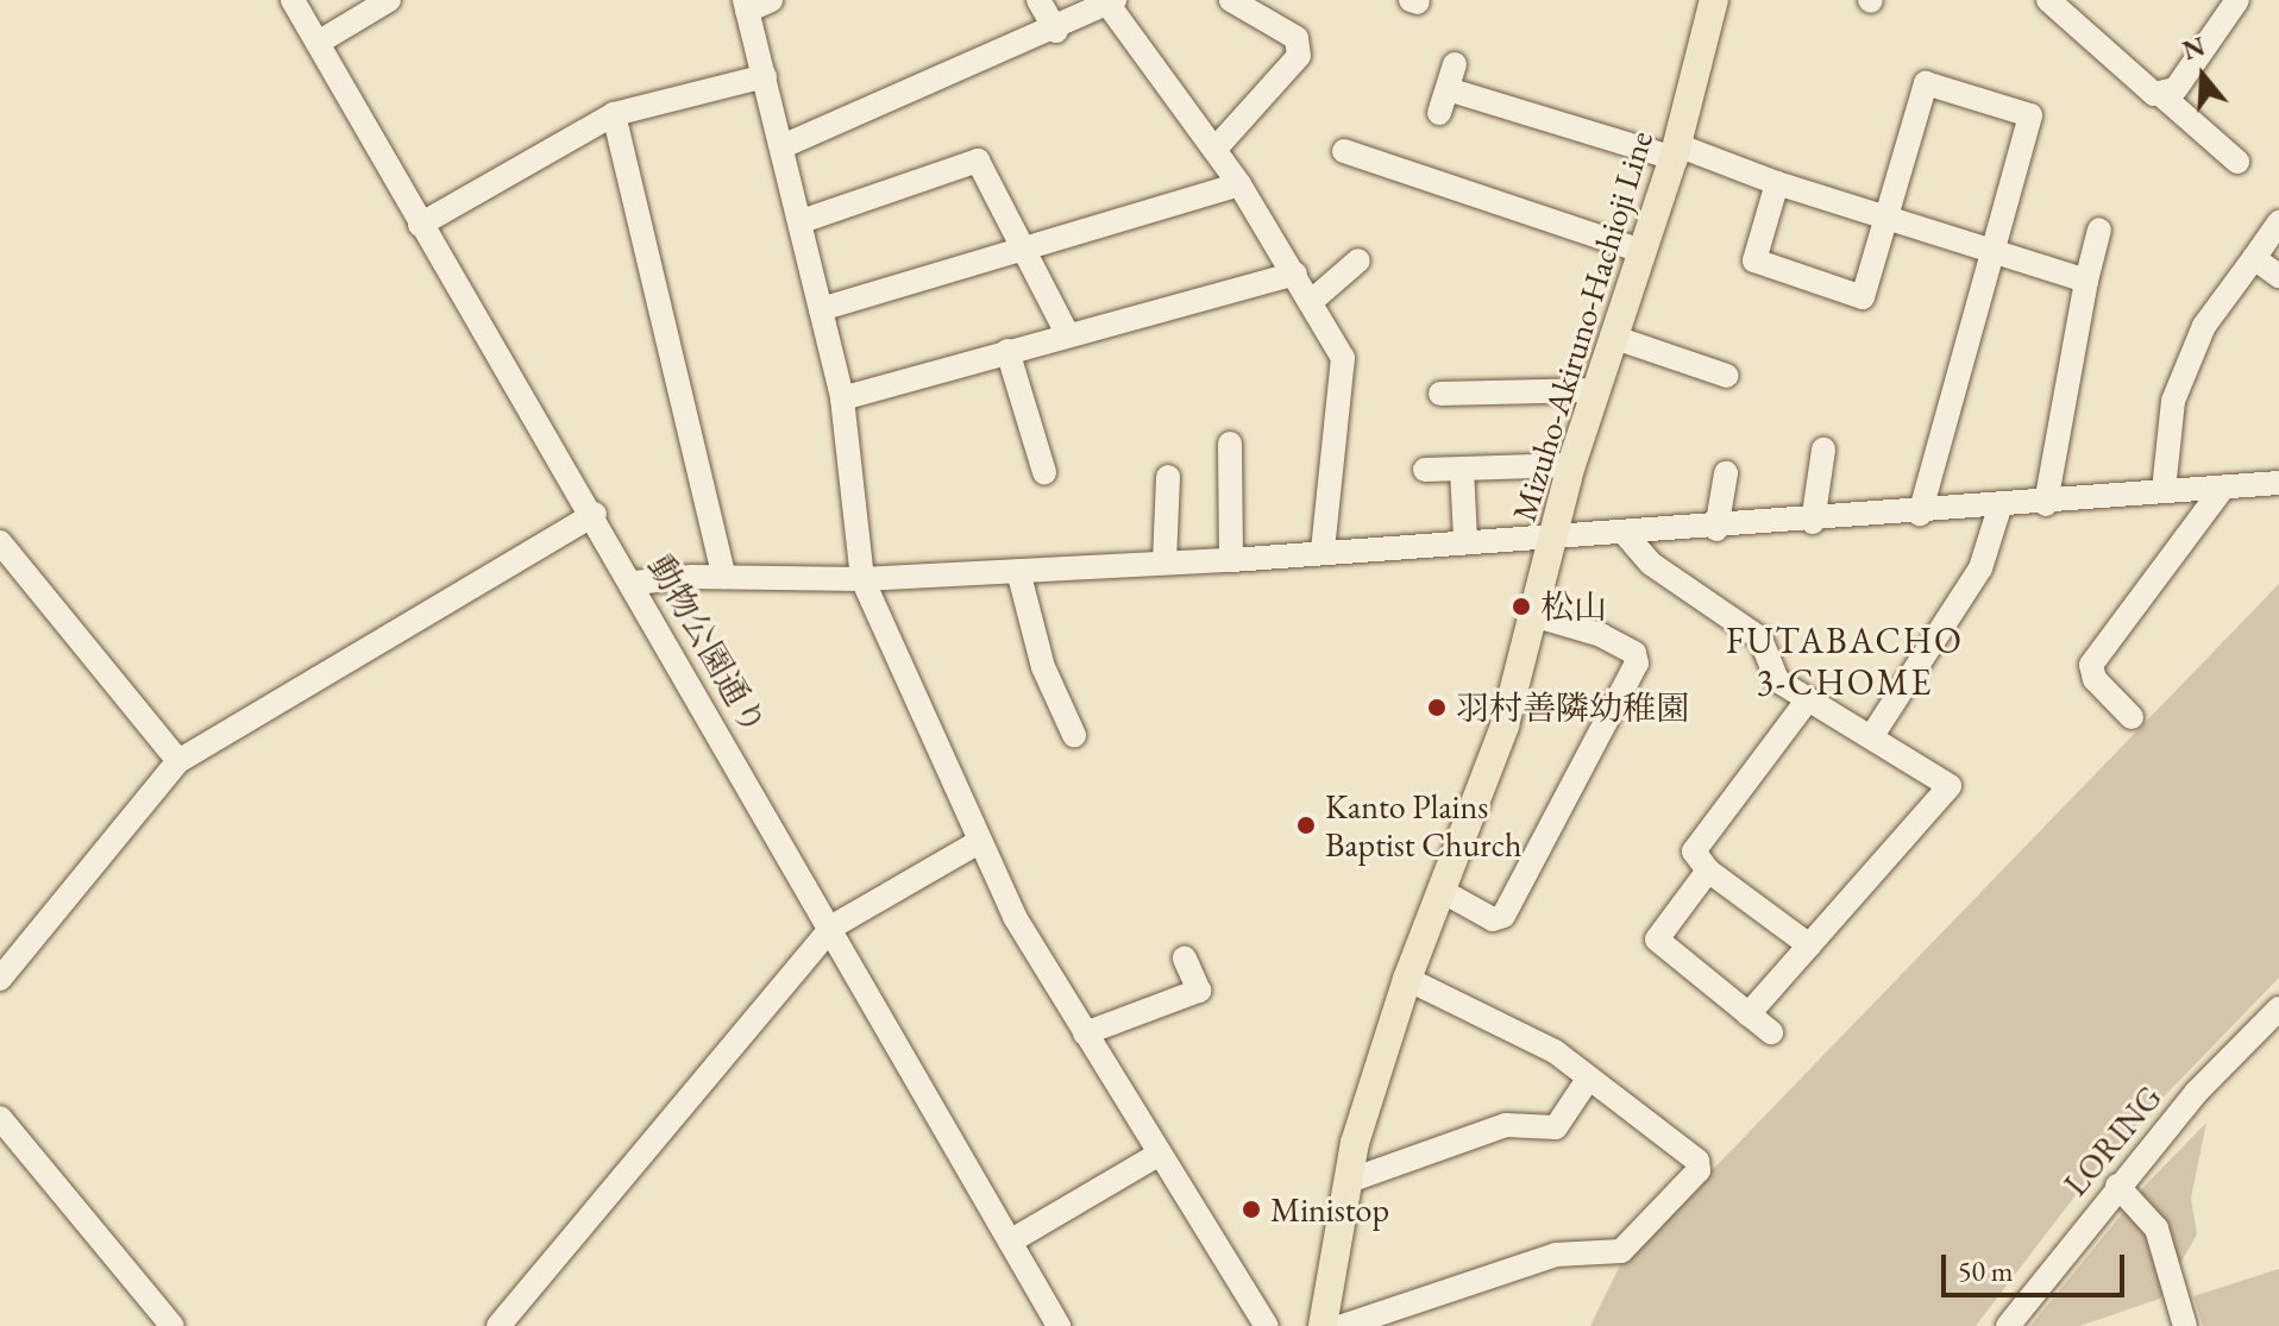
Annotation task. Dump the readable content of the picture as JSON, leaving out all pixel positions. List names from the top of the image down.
{
  "streets": {
    "main road": ["Mizuho-Akiruno-Hachioji Line"],
    "street": ["動物公園通り", "LORING"]
  },
  "districts": ["FUTABACHO 3-CHOME"],
  "places": [
    "松山",
    "羽村善隣幼稚園",
    "Kanto Plains Baptist Church",
    "Ministop"
  ],
  "scale_bar": "50 m",
  "north": "top"
}
